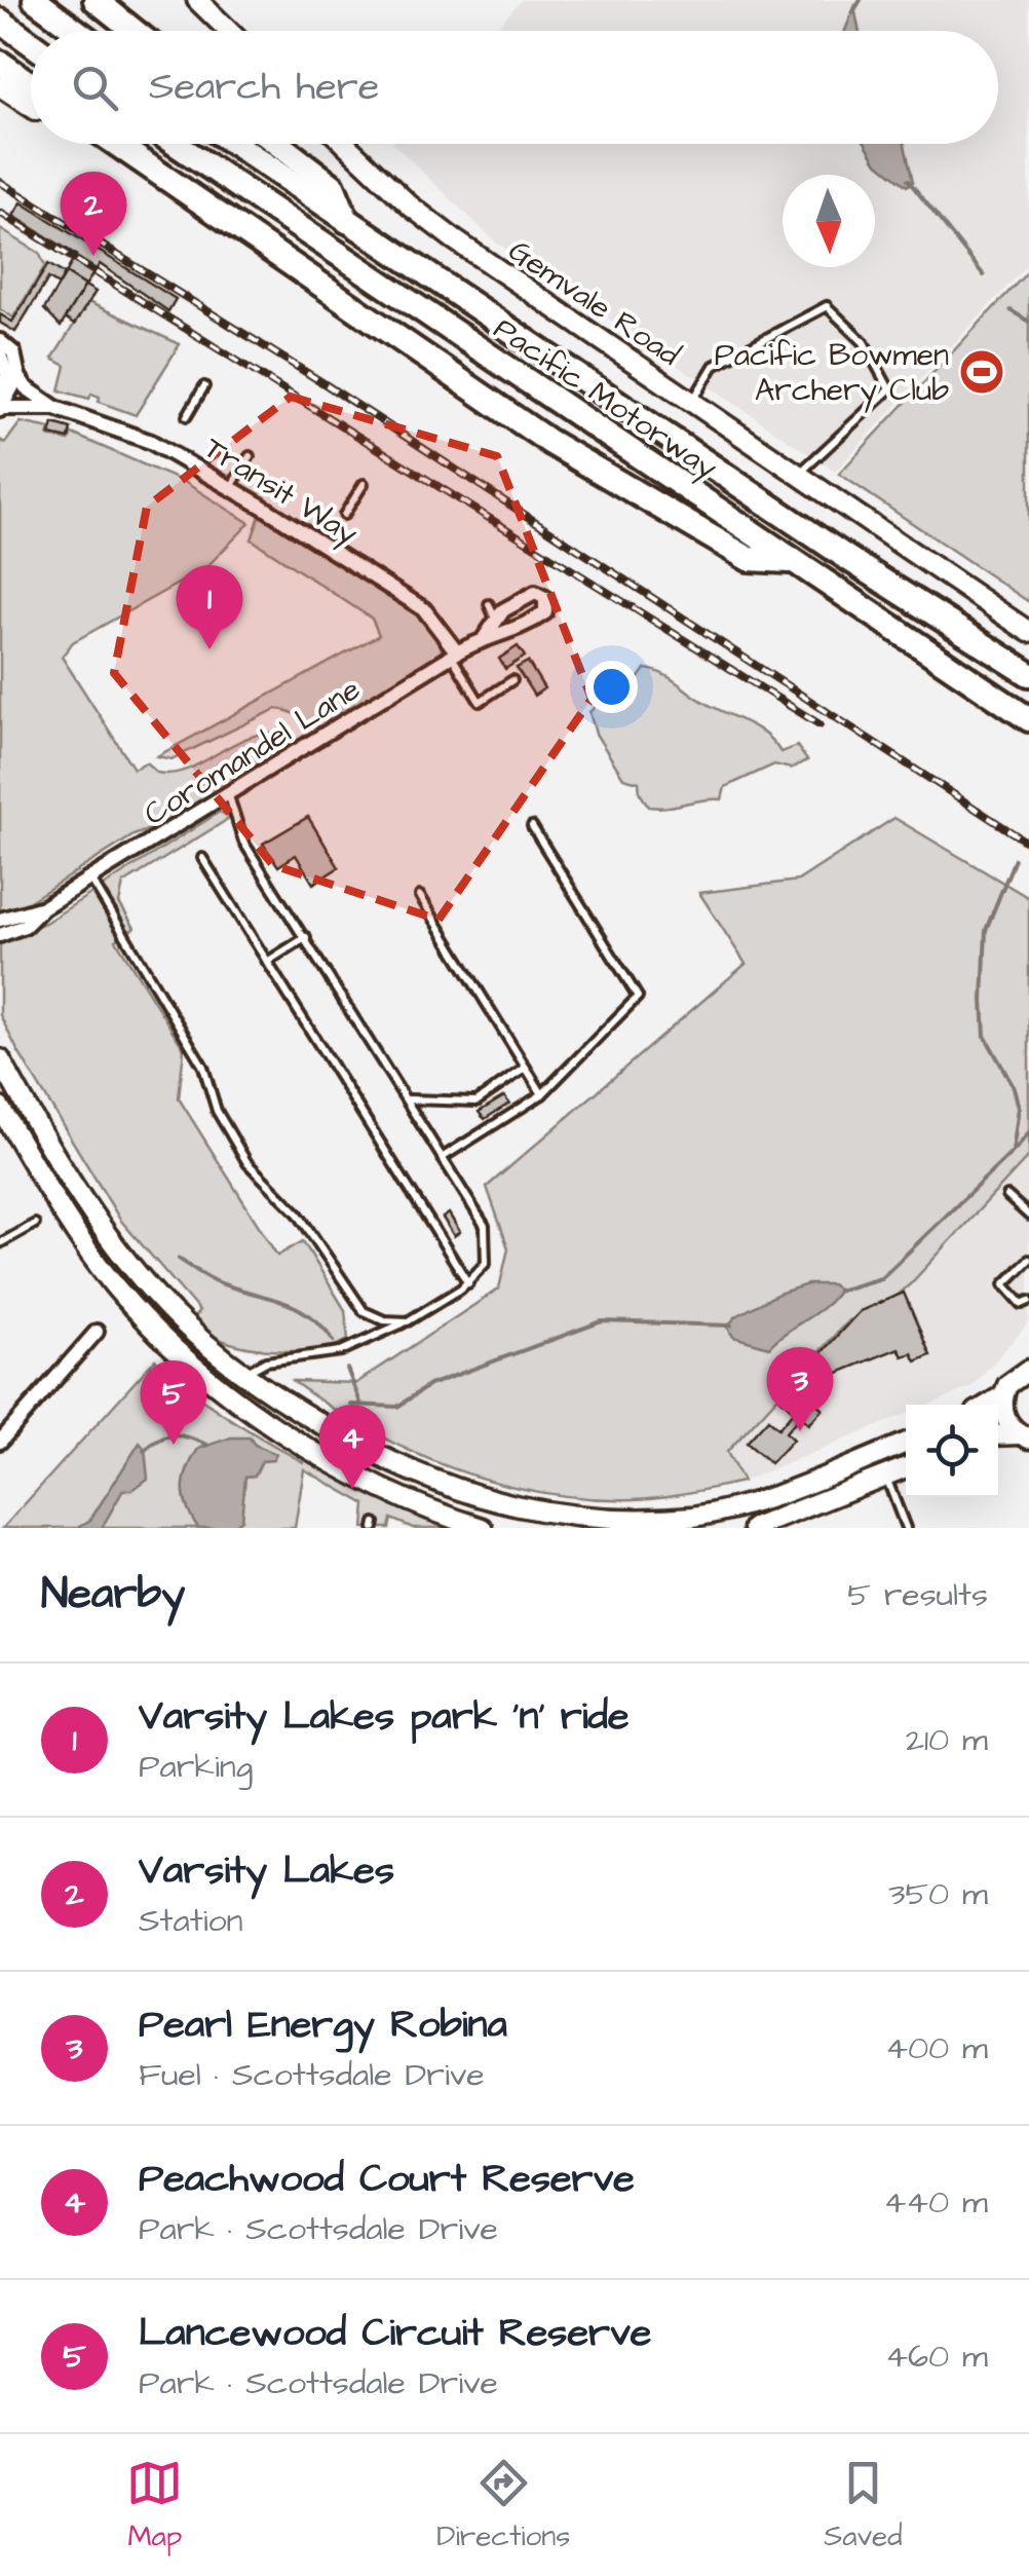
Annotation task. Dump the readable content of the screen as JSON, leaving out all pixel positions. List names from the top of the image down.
{
  "streets": {
    "highway": ["Pacific Motorway"],
    "main road": ["Gemvale Road"],
    "street": ["Transit Way", "Coromandel Lane"]
  },
  "crossings": [
    ["Transit Way", "Coromandel Lane"]
  ],
  "places": {
    "sports": ["Pacific Bowmen Archery Club"]
  },
  "north": "bottom",
  "page": {
    "search": "Search here",
    "pins": [
      "2",
      "1",
      "3",
      "5",
      "4"
    ],
    "heading": ["Nearby", "5 results"],
    "list": [
      {
        "mark": "1",
        "name": "Varsity Lakes park 'n' ride",
        "note": "Parking",
        "value": "210 m"
      },
      {
        "mark": "2",
        "name": "Varsity Lakes",
        "note": "Station",
        "value": "350 m"
      },
      {
        "mark": "3",
        "name": "Pearl Energy Robina",
        "note": "Fuel · Scottsdale Drive",
        "value": "400 m"
      },
      {
        "mark": "4",
        "name": "Peachwood Court Reserve",
        "note": "Park · Scottsdale Drive",
        "value": "440 m"
      },
      {
        "mark": "5",
        "name": "Lancewood Circuit Reserve",
        "note": "Park · Scottsdale Drive",
        "value": "460 m"
      }
    ],
    "nav": ["Map", "Directions", "Saved"]
  }
}
